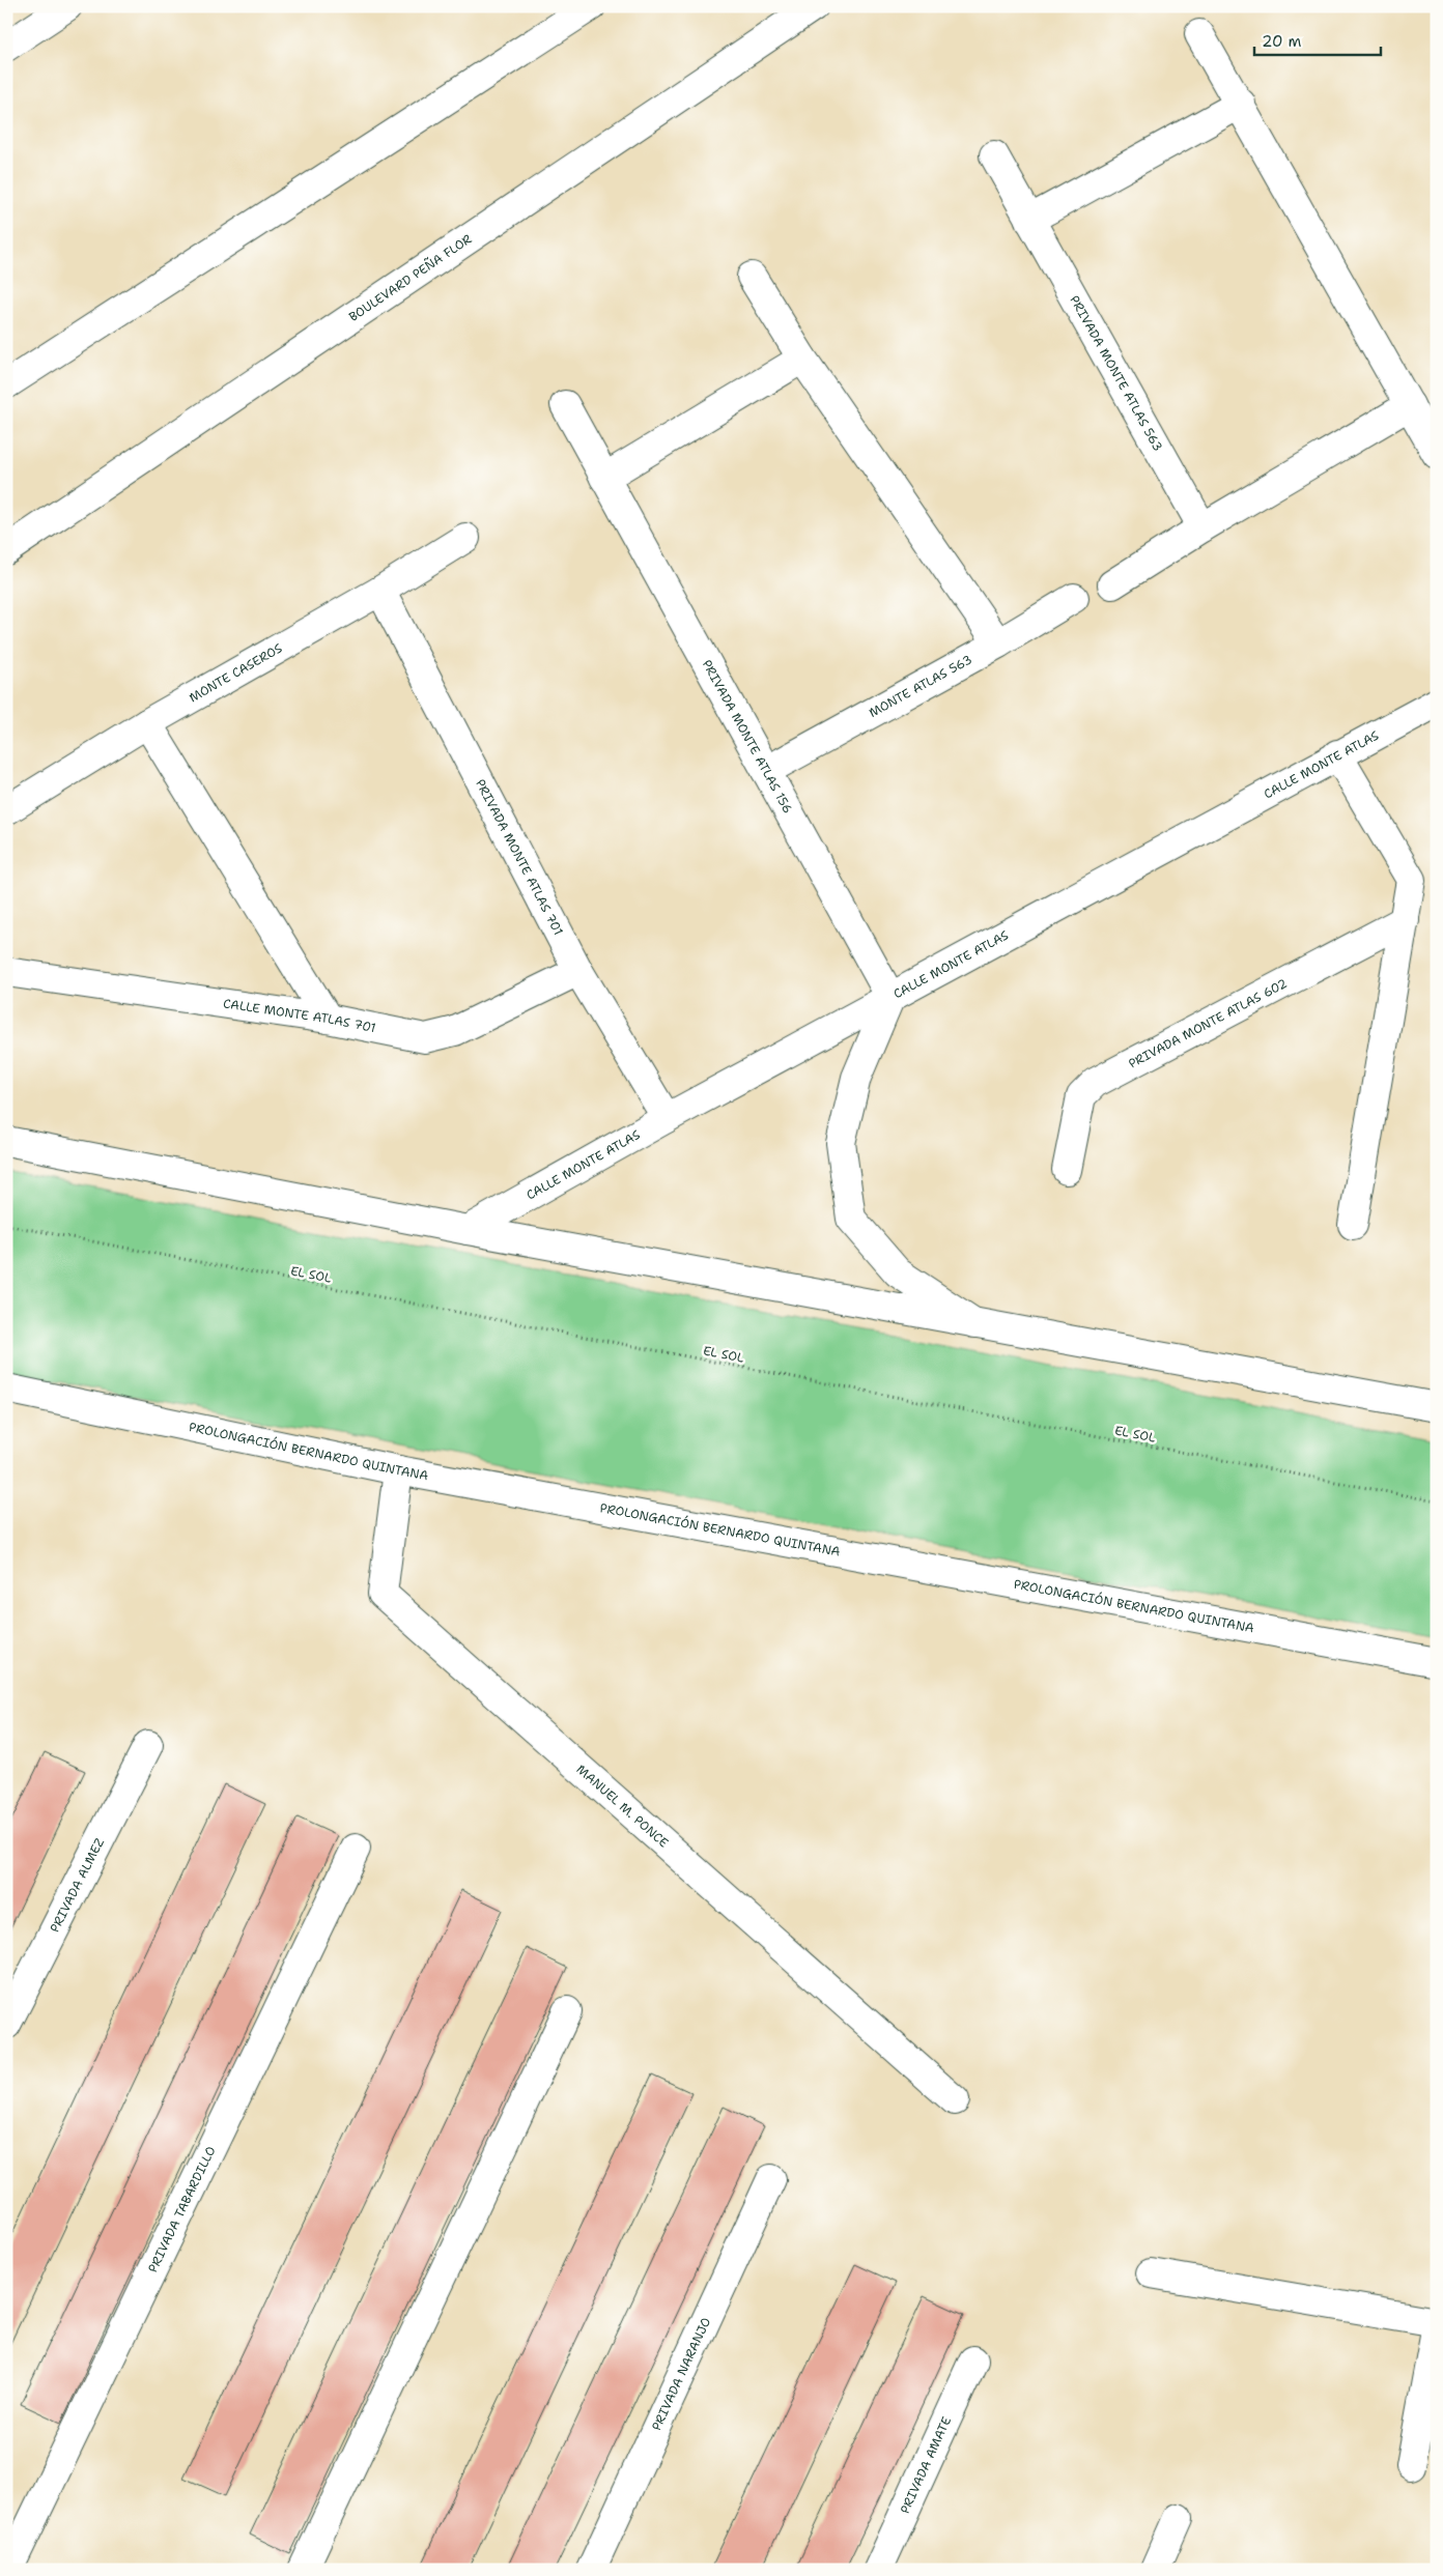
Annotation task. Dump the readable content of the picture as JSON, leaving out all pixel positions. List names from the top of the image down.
{
  "streets": {
    "street": [
      "BOULEVARD PEÑA FLOR",
      "PRIVADA MONTE ATLAS 563",
      "MONTE CASEROS",
      "MONTE ATLAS 563",
      "PRIVADA MONTE ATLAS 156",
      "CALLE MONTE ATLAS",
      "PRIVADA MONTE ATLAS 701",
      "CALLE MONTE ATLAS 701",
      "PRIVADA MONTE ATLAS 602",
      "PROLONGACIÓN BERNARDO QUINTANA",
      "MANUEL M. PONCE",
      "PRIVADA ALMEZ",
      "PRIVADA TABARDILLO",
      "PRIVADA NARANJO",
      "PRIVADA AMATE"
    ],
    "path": ["EL SOL"]
  },
  "crossings": [
    ["MONTE CASEROS", "PRIVADA MONTE ATLAS 701"],
    ["MONTE ATLAS 563", "PRIVADA MONTE ATLAS 156"],
    ["PRIVADA MONTE ATLAS 156", "CALLE MONTE ATLAS"],
    ["CALLE MONTE ATLAS", "PRIVADA MONTE ATLAS 701"],
    ["PRIVADA MONTE ATLAS 701", "CALLE MONTE ATLAS 701"],
    ["PROLONGACIÓN BERNARDO QUINTANA", "MANUEL M. PONCE"]
  ],
  "scale_bar": "20 m"
}
